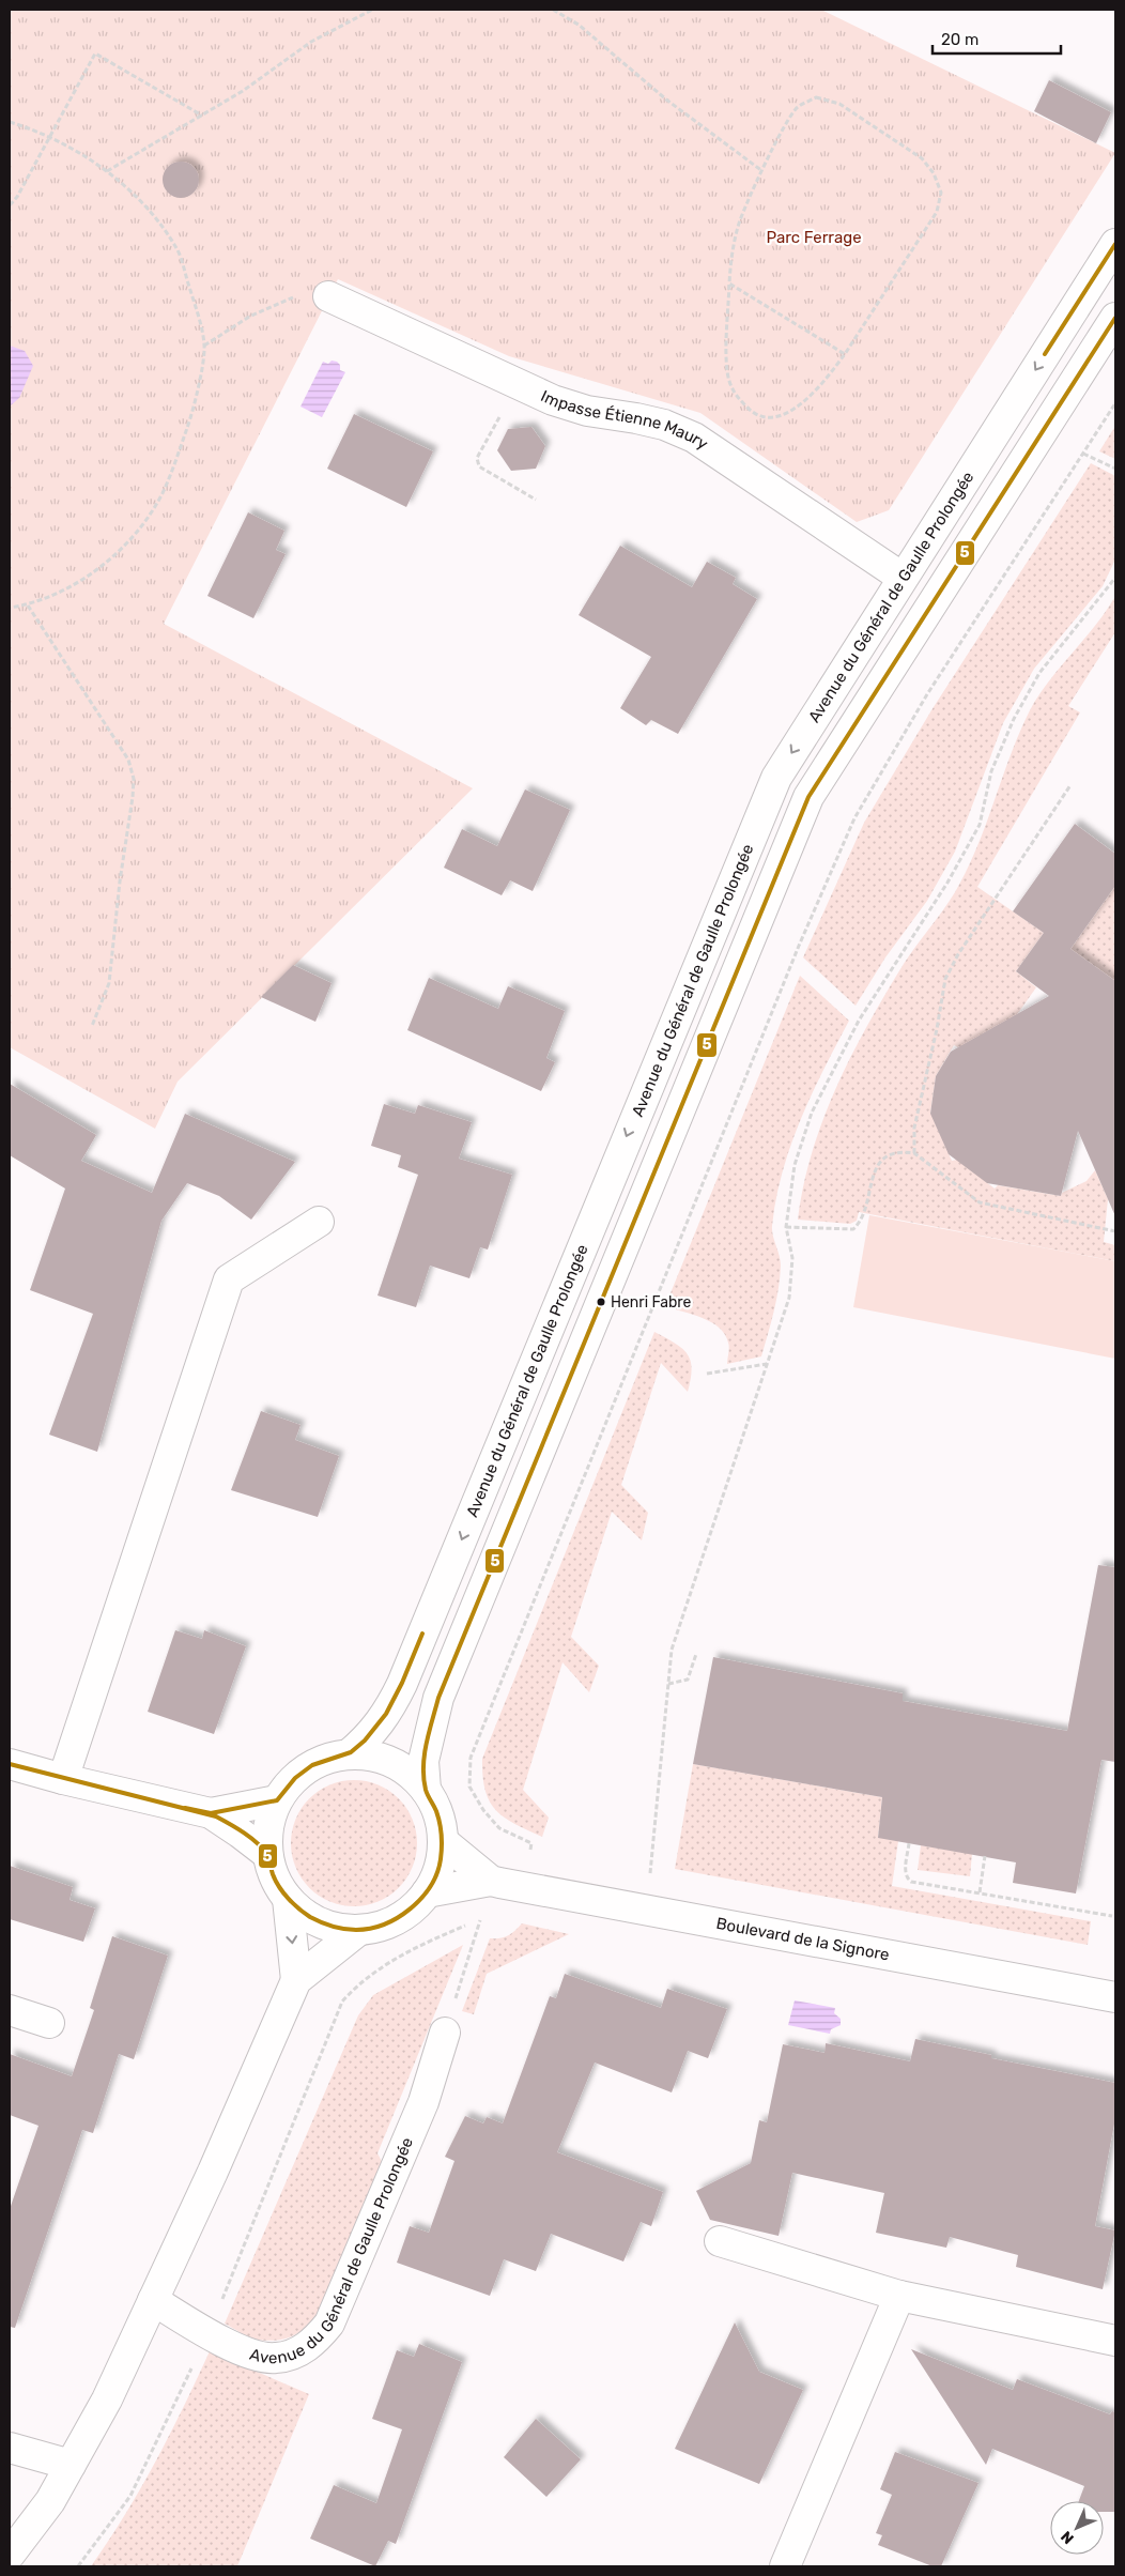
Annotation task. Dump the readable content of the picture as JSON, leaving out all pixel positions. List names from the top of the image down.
{
  "streets": {
    "street": ["Impasse Étienne Maury", "Avenue du Général de Gaulle Prolongée", "Boulevard de la Signore"]
  },
  "crossings": [
    ["Impasse Étienne Maury", "Avenue du Général de Gaulle Prolongée"],
    ["Avenue du Général de Gaulle Prolongée", "Boulevard de la Signore"]
  ],
  "parks": ["Parc Ferrage"],
  "places": ["Henri Fabre"],
  "lines": ["transit line 5"],
  "scale_bar": "20 m",
  "north": "bottom left"
}
